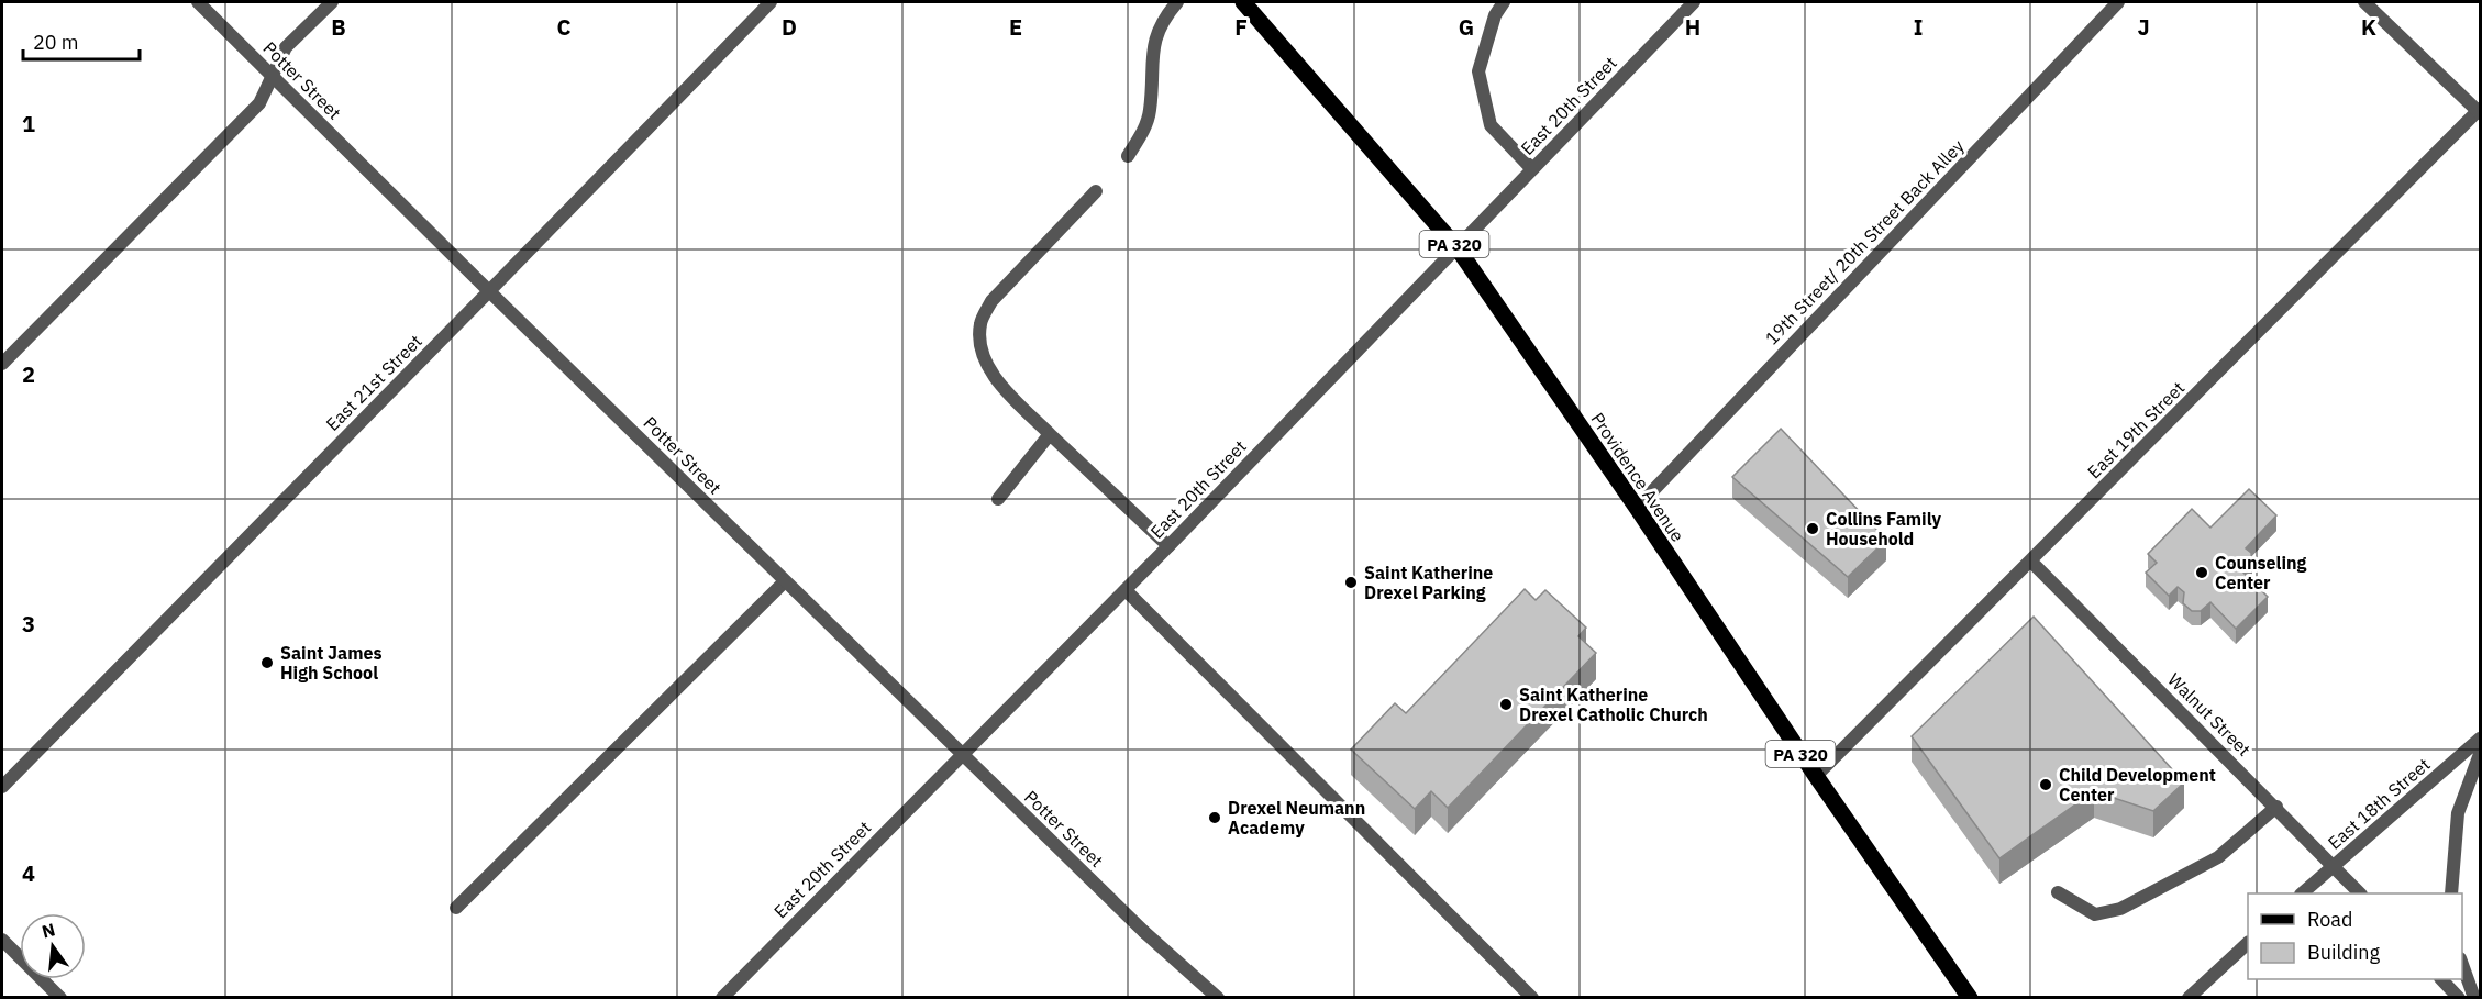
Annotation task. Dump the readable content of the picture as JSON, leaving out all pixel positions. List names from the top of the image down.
{
  "streets": {
    "main road": ["PA 320", "Providence Avenue"],
    "street": [
      "Potter Street",
      "East 20th Street",
      "19th Street/ 20th Street Back Alley",
      "East 21st Street",
      "East 19th Street",
      "Walnut Street",
      "East 18th Street"
    ]
  },
  "crossings": [
    ["Potter Street", "East 20th Street"],
    ["Potter Street", "East 21st Street"],
    ["East 20th Street", "Providence Avenue"],
    ["19th Street/ 20th Street Back Alley", "Providence Avenue"],
    ["East 19th Street", "Providence Avenue"],
    ["East 19th Street", "Walnut Street"],
    ["Walnut Street", "East 18th Street"]
  ],
  "places": [
    "Collins Family Household",
    "Counseling Center",
    "Saint Katherine Drexel Parking",
    "Saint James High School",
    "Saint Katherine Drexel Catholic Church",
    "Child Development Center",
    "Drexel Neumann Academy"
  ],
  "legend": ["Road", "Building"],
  "scale_bar": "20 m",
  "north": "top",
  "grid": {
    "columns": [
      "B",
      "C",
      "D",
      "E",
      "F",
      "G",
      "H",
      "I",
      "J",
      "K"
    ],
    "rows": [
      "1",
      "2",
      "3",
      "4"
    ]
  }
}
